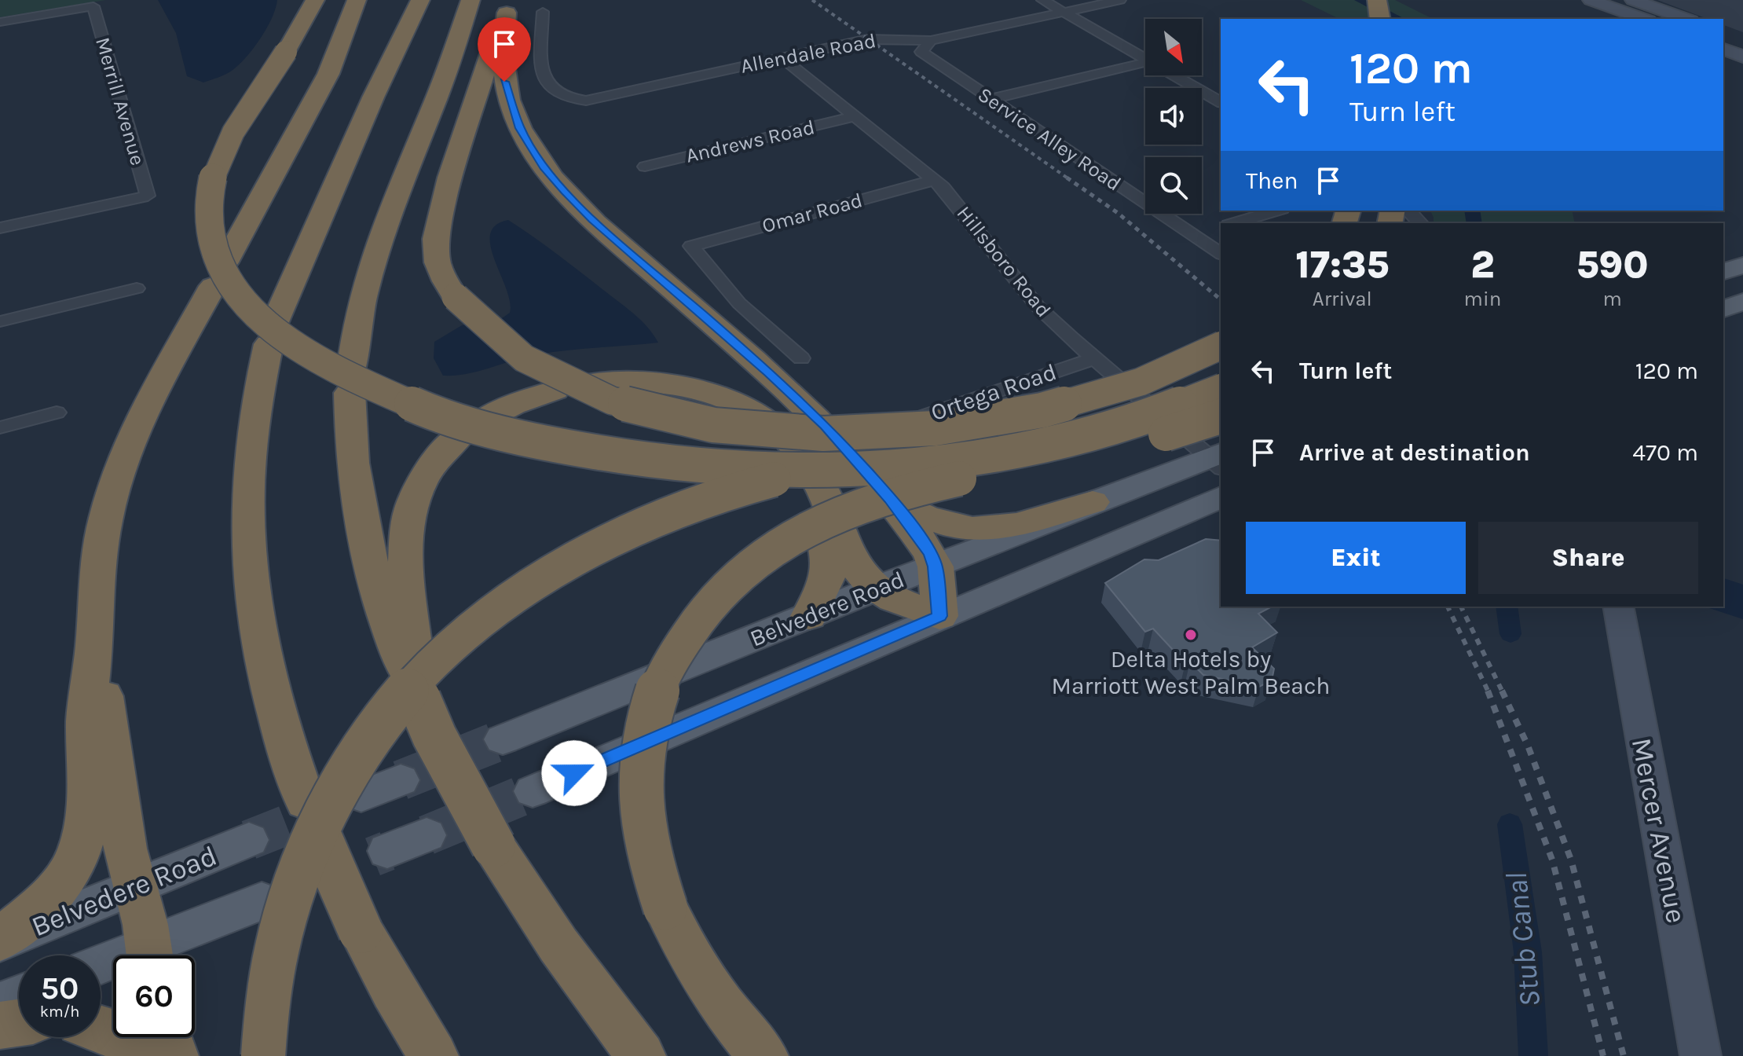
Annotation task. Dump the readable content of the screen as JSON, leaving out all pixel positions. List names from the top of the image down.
{
  "streets": {
    "main road": ["Belvedere Road"],
    "street": [
      "Allendale Road",
      "Merrill Avenue",
      "Service Alley Road",
      "Andrews Road",
      "Omar Road",
      "Hillsboro Road",
      "Ortega Road",
      "Mercer Avenue"
    ]
  },
  "crossings": [
    ["Allendale Road", "Service Alley Road"],
    ["Allendale Road", "Hillsboro Road"],
    ["Andrews Road", "Hillsboro Road"],
    ["Omar Road", "Hillsboro Road"],
    ["Hillsboro Road", "Ortega Road"],
    ["Hillsboro Road", "Belvedere Road"]
  ],
  "water": ["Stub Canal"],
  "places": ["Delta Hotels by Marriott West Palm Beach"],
  "north": "bottom right",
  "page": {
    "turn": ["120 m", "Turn left"],
    "then": "Then",
    "eta": [
      "17:35",
      "Arrival",
      "2",
      "min",
      "590",
      "m"
    ],
    "list": [
      {
        "name": "Turn left",
        "value": "120 m"
      },
      {
        "name": "Arrive at destination",
        "value": "470 m"
      }
    ],
    "buttons": ["Exit", "Share"],
    "speed": "50 km/h",
    "limit": "60"
  }
}
